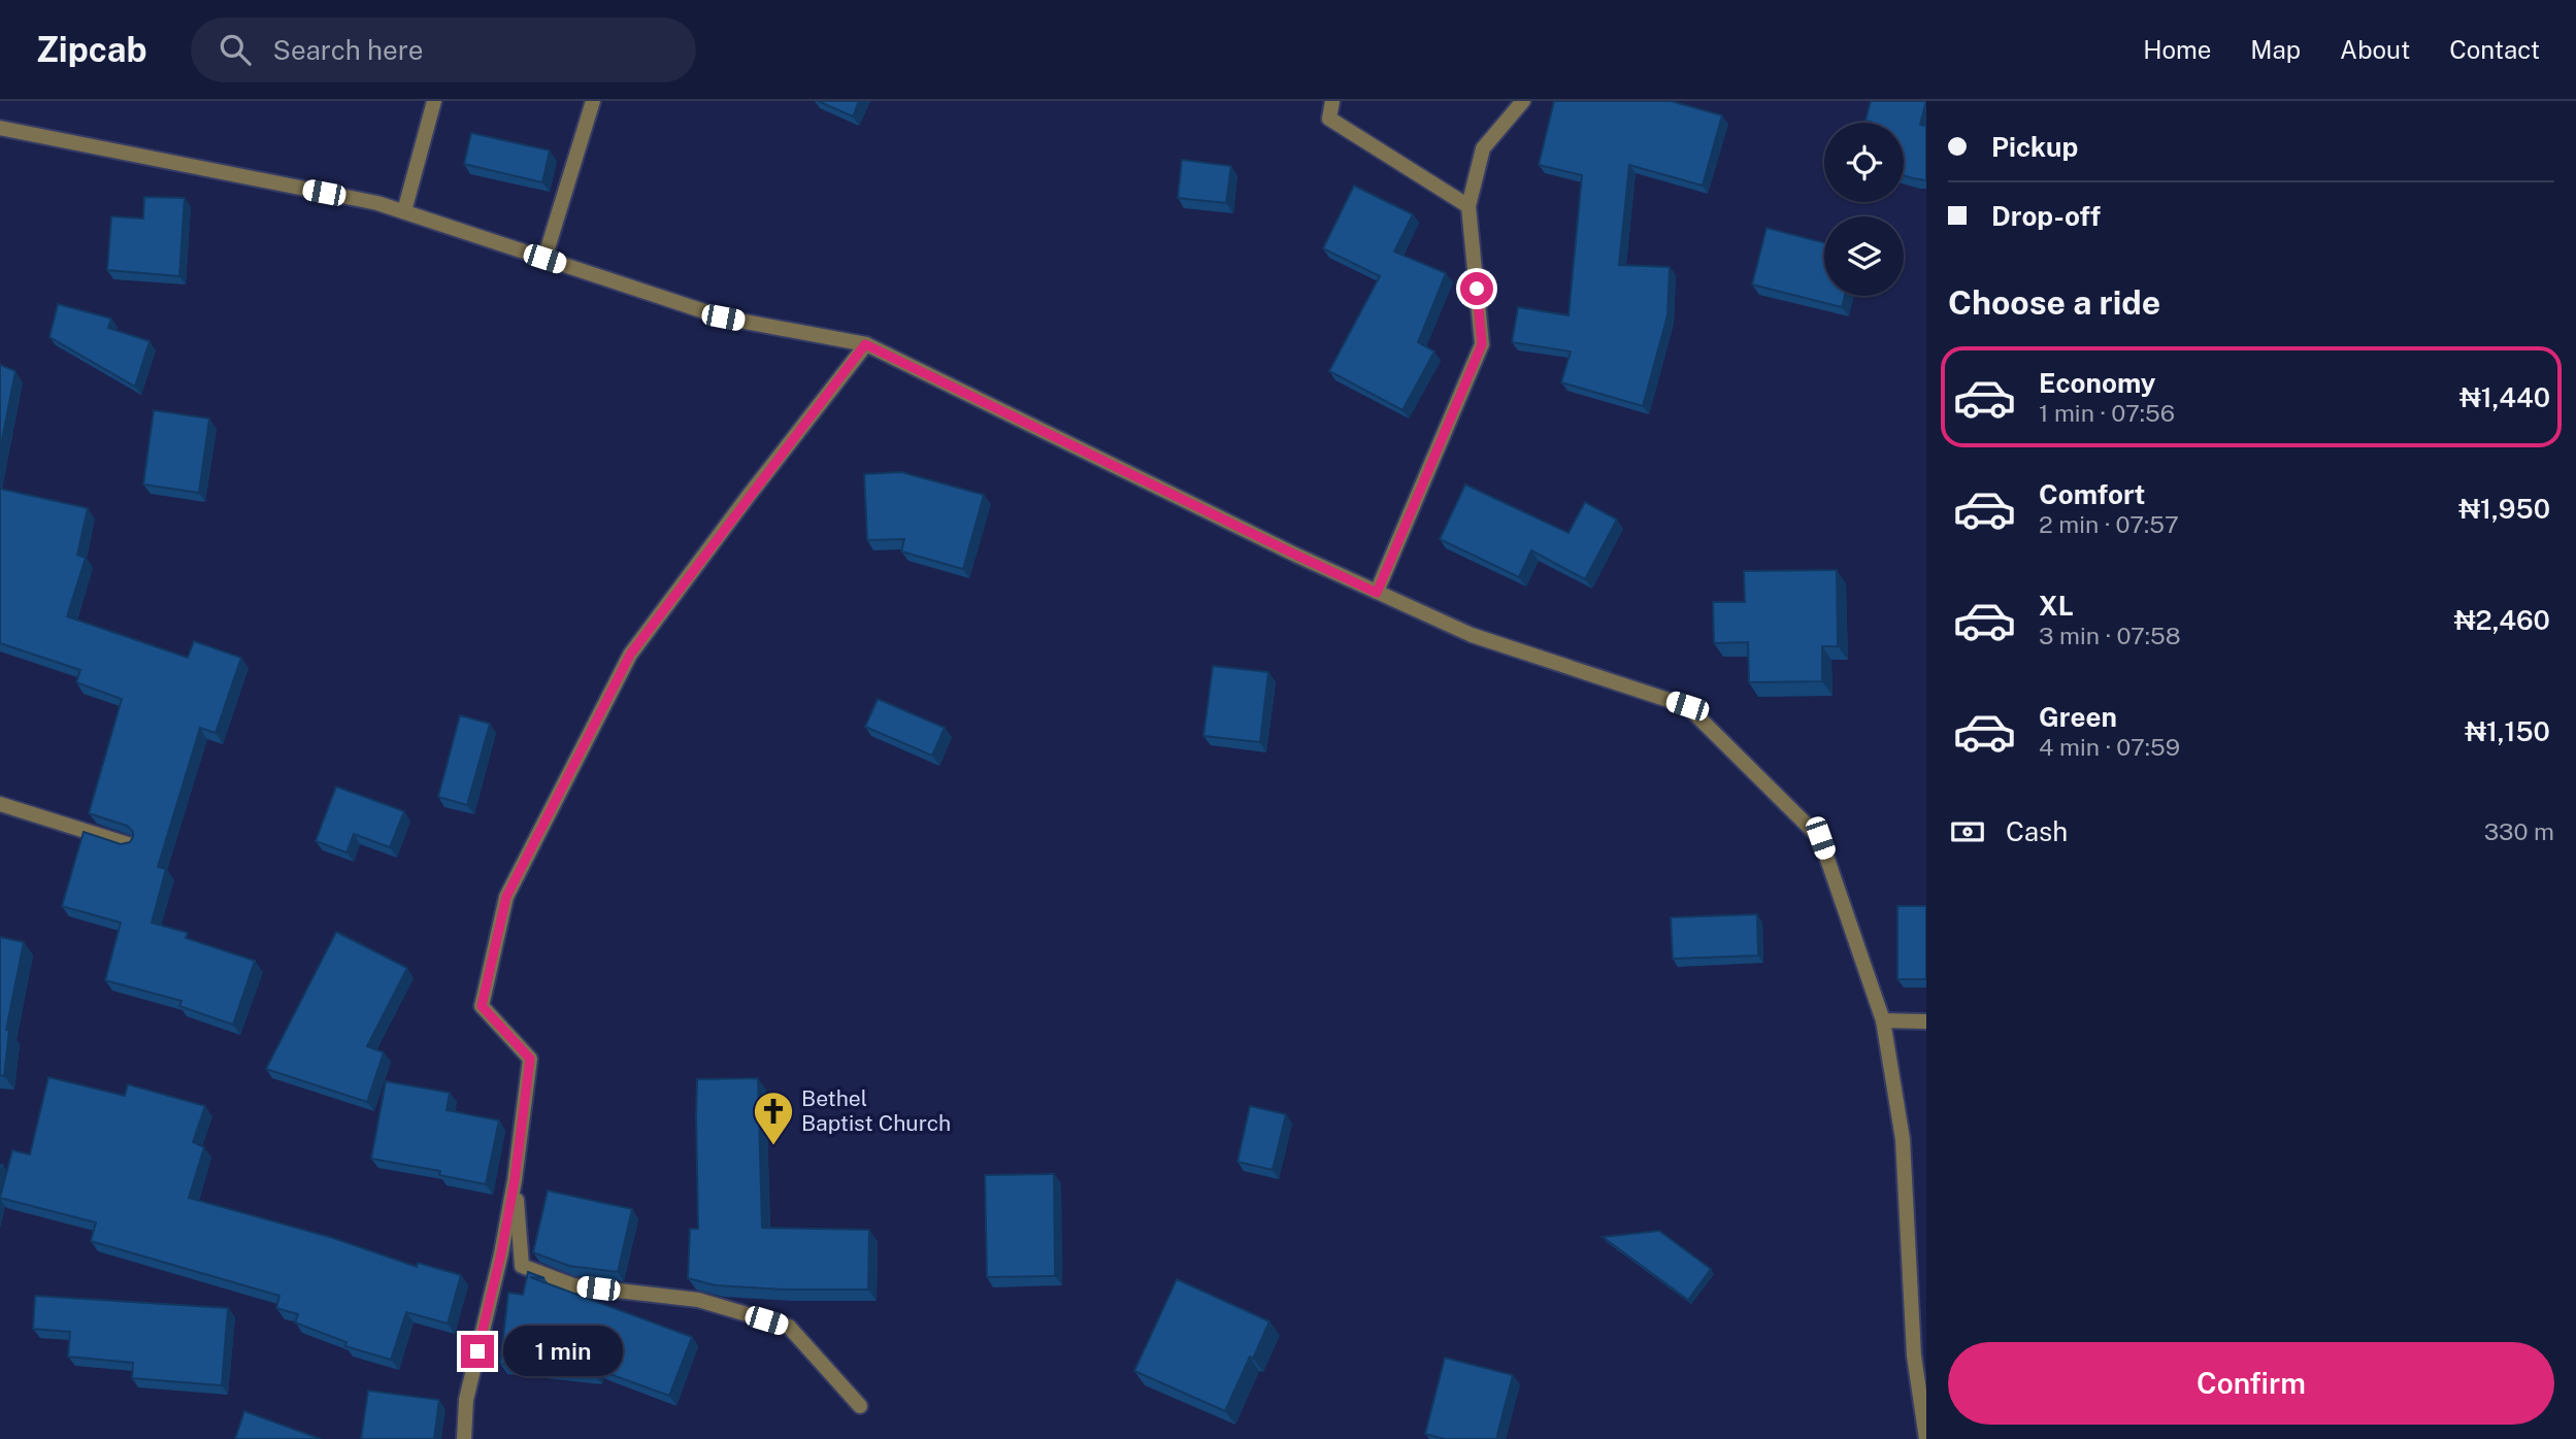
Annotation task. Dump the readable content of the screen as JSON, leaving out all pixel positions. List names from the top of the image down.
{
  "places": {
    "church": ["Bethel Baptist Church"]
  },
  "page": {
    "header": "Zipcab",
    "search": "Search here",
    "nav": [
      "Home",
      "Map",
      "About",
      "Contact"
    ],
    "banner": ["Pickup", "Drop-off"],
    "heading": "Choose a ride",
    "list": [
      {
        "name": "Economy",
        "note": "1 min · 07:56",
        "value": "₦1,440"
      },
      {
        "name": "Comfort",
        "note": "2 min · 07:57",
        "value": "₦1,950"
      },
      {
        "name": "XL",
        "note": "3 min · 07:58",
        "value": "₦2,460"
      },
      {
        "name": "Green",
        "note": "4 min · 07:59",
        "value": "₦1,150"
      }
    ],
    "pay": ["Cash", "330 m"],
    "bubble": "1 min",
    "buttons": "Confirm"
  }
}
